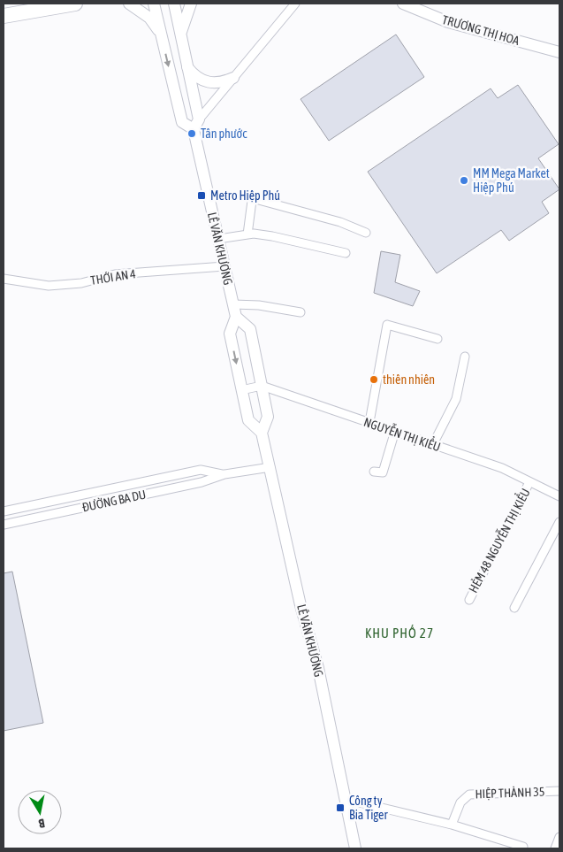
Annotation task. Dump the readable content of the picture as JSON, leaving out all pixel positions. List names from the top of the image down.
{
  "streets": {
    "main road": ["TRƯƠNG THỊ HOA", "LÊ VĂN KHƯƠNG"],
    "street": [
      "THỚI AN 4",
      "NGUYỄN THỊ KIỂU",
      "ĐƯỜNG BA DU",
      "HẺM 48 NGUYỄN THỊ KIỂU",
      "HIỆP THÀNH 35"
    ]
  },
  "crossings": [
    ["LÊ VĂN KHƯƠNG", "THỚI AN 4"],
    ["LÊ VĂN KHƯƠNG", "NGUYỄN THỊ KIỂU"],
    ["LÊ VĂN KHƯƠNG", "ĐƯỜNG BA DU"],
    ["NGUYỄN THỊ KIỂU", "HẺM 48 NGUYỄN THỊ KIỂU"]
  ],
  "districts": ["KHU PHỐ 27"],
  "places": {
    "other": ["Tân phước", "MM Mega Market Hiệp Phú", "thiên nhiên"],
    "transit": ["Metro Hiệp Phú", "Công ty Bia Tiger"]
  },
  "north": "bottom"
}
